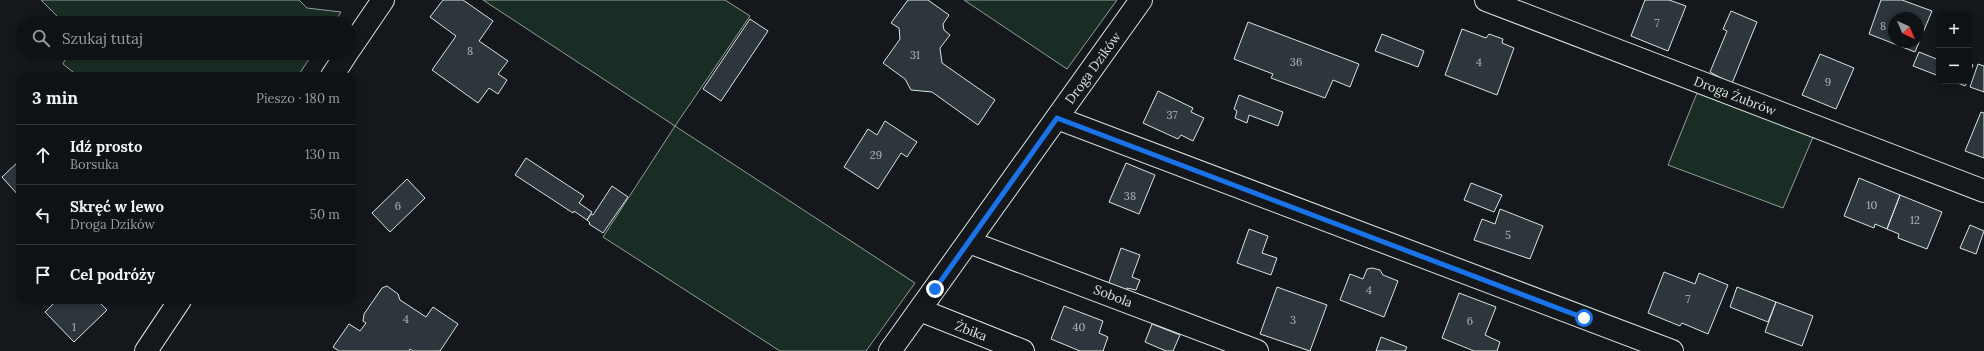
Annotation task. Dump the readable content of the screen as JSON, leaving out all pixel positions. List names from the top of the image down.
{
  "streets": {
    "street": [
      "Droga Dzików",
      "Droga Żubrów",
      "Sobola",
      "Żbika"
    ]
  },
  "crossings": [
    ["Droga Dzików", "Sobola"],
    ["Droga Dzików", "Żbika"]
  ],
  "house_numbers": [
    "7",
    "8",
    "8",
    "31",
    "36",
    "4",
    "9",
    "37",
    "29",
    "38",
    "10",
    "6",
    "12",
    "5",
    "4",
    "7",
    "4",
    "3",
    "6",
    "1",
    "40"
  ],
  "north": "bottom right",
  "page": {
    "map_buttons": ["+", "−"],
    "search": "Szukaj tutaj",
    "heading": ["3 min", "Pieszo · 180 m"],
    "list": [
      ["Idź prosto", "Borsuka", "130 m"],
      ["Skręć w lewo", "Droga Dzików", "50 m"],
      "Cel podróży"
    ]
  }
}
